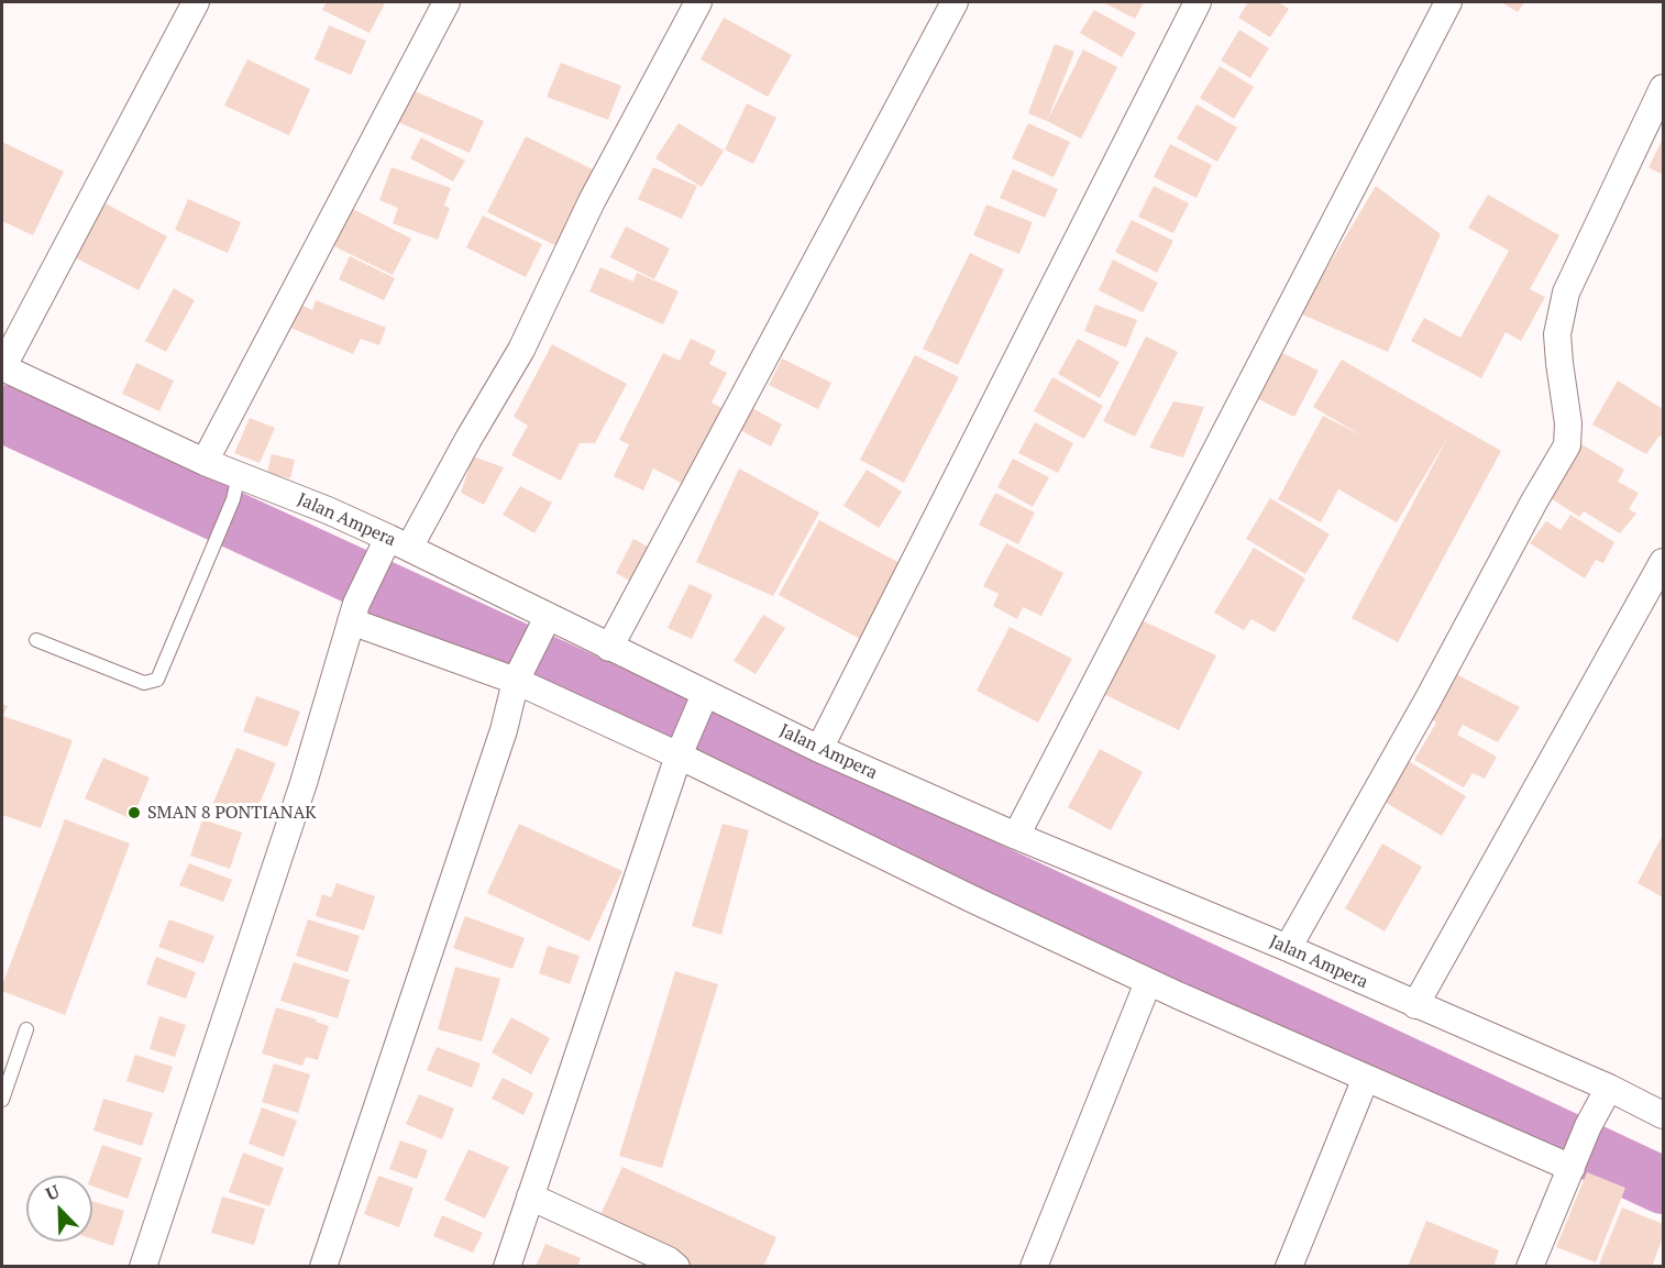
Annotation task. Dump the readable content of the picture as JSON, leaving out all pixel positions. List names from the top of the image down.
{
  "streets": {
    "street": ["Jalan Ampera"]
  },
  "places": ["SMAN 8 PONTIANAK"],
  "north": "top left"
}
